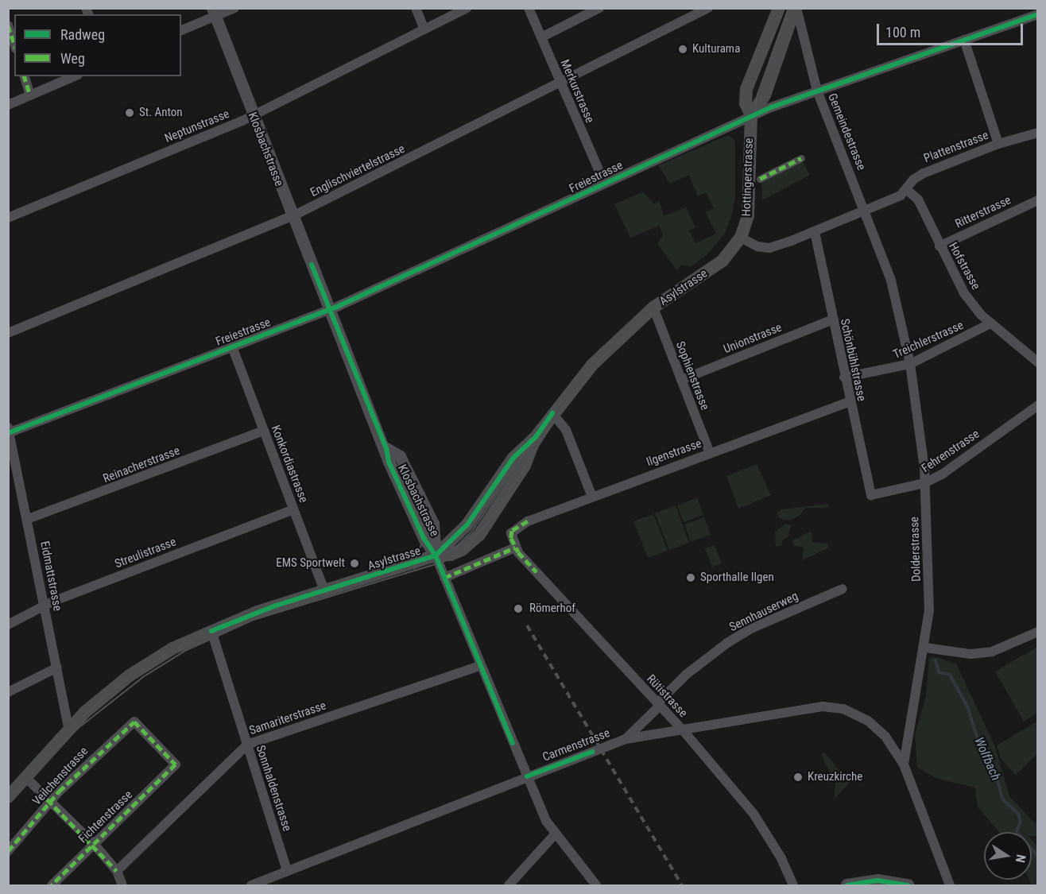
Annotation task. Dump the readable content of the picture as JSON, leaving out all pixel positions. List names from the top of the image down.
{
  "streets": {
    "main road": ["Hottingerstrasse", "Asylstrasse"],
    "street": [
      "Merkurstrasse",
      "Neptunstrasse",
      "Gemeindestrasse",
      "Plattenstrasse",
      "Klosbachstrasse",
      "Englischviertelstrasse",
      "Freiestrasse",
      "Ritterstrasse",
      "Hofstrasse",
      "Unionstrasse",
      "Treichlerstrasse",
      "Schönbühlstrasse",
      "Sophienstrasse",
      "Fehrenstrasse",
      "Ilgenstrasse",
      "Konkordiastrasse",
      "Reinacherstrasse",
      "Dolderstrasse",
      "Streulistrasse",
      "Eidmattstrasse",
      "Sennhauserweg",
      "Rütistrasse",
      "Samariterstrasse",
      "Carmenstrasse",
      "Veilchenstrasse",
      "Sonnhaldenstrasse",
      "Fichtenstrasse"
    ]
  },
  "crossings": [
    ["Merkurstrasse", "Englischviertelstrasse"],
    ["Merkurstrasse", "Freiestrasse"],
    ["Neptunstrasse", "Klosbachstrasse"],
    ["Gemeindestrasse", "Plattenstrasse"],
    ["Gemeindestrasse", "Freiestrasse"],
    ["Gemeindestrasse", "Dolderstrasse"],
    ["Plattenstrasse", "Hofstrasse"],
    ["Plattenstrasse", "Dolderstrasse"],
    ["Klosbachstrasse", "Englischviertelstrasse"],
    ["Klosbachstrasse", "Freiestrasse"],
    ["Klosbachstrasse", "Asylstrasse"],
    ["Klosbachstrasse", "Samariterstrasse"],
    ["Klosbachstrasse", "Carmenstrasse"],
    ["Freiestrasse", "Hottingerstrasse"],
    ["Freiestrasse", "Konkordiastrasse"],
    ["Freiestrasse", "Eidmattstrasse"],
    ["Hottingerstrasse", "Asylstrasse"],
    ["Ritterstrasse", "Hofstrasse"],
    ["Hofstrasse", "Treichlerstrasse"],
    ["Asylstrasse", "Sophienstrasse"],
    ["Asylstrasse", "Konkordiastrasse"],
    ["Asylstrasse", "Eidmattstrasse"],
    ["Asylstrasse", "Sonnhaldenstrasse"],
    ["Unionstrasse", "Schönbühlstrasse"],
    ["Unionstrasse", "Sophienstrasse"],
    ["Treichlerstrasse", "Schönbühlstrasse"],
    ["Treichlerstrasse", "Dolderstrasse"],
    ["Schönbühlstrasse", "Fehrenstrasse"],
    ["Schönbühlstrasse", "Ilgenstrasse"],
    ["Sophienstrasse", "Ilgenstrasse"],
    ["Fehrenstrasse", "Dolderstrasse"],
    ["Ilgenstrasse", "Rütistrasse"],
    ["Konkordiastrasse", "Reinacherstrasse"],
    ["Konkordiastrasse", "Streulistrasse"],
    ["Reinacherstrasse", "Eidmattstrasse"],
    ["Dolderstrasse", "Carmenstrasse"],
    ["Streulistrasse", "Eidmattstrasse"],
    ["Sennhauserweg", "Rütistrasse"],
    ["Sennhauserweg", "Carmenstrasse"],
    ["Rütistrasse", "Carmenstrasse"],
    ["Samariterstrasse", "Sonnhaldenstrasse"],
    ["Carmenstrasse", "Sonnhaldenstrasse"],
    ["Veilchenstrasse", "Fichtenstrasse"]
  ],
  "water": ["Wolfbach"],
  "places": [
    "Kulturama",
    "St. Anton",
    "EMS Sportwelt",
    "Sporthalle Ilgen",
    "Römerhof",
    "Kreuzkirche"
  ],
  "legend": ["Radweg", "Weg"],
  "scale_bar": "100 m",
  "north": "right"
}
